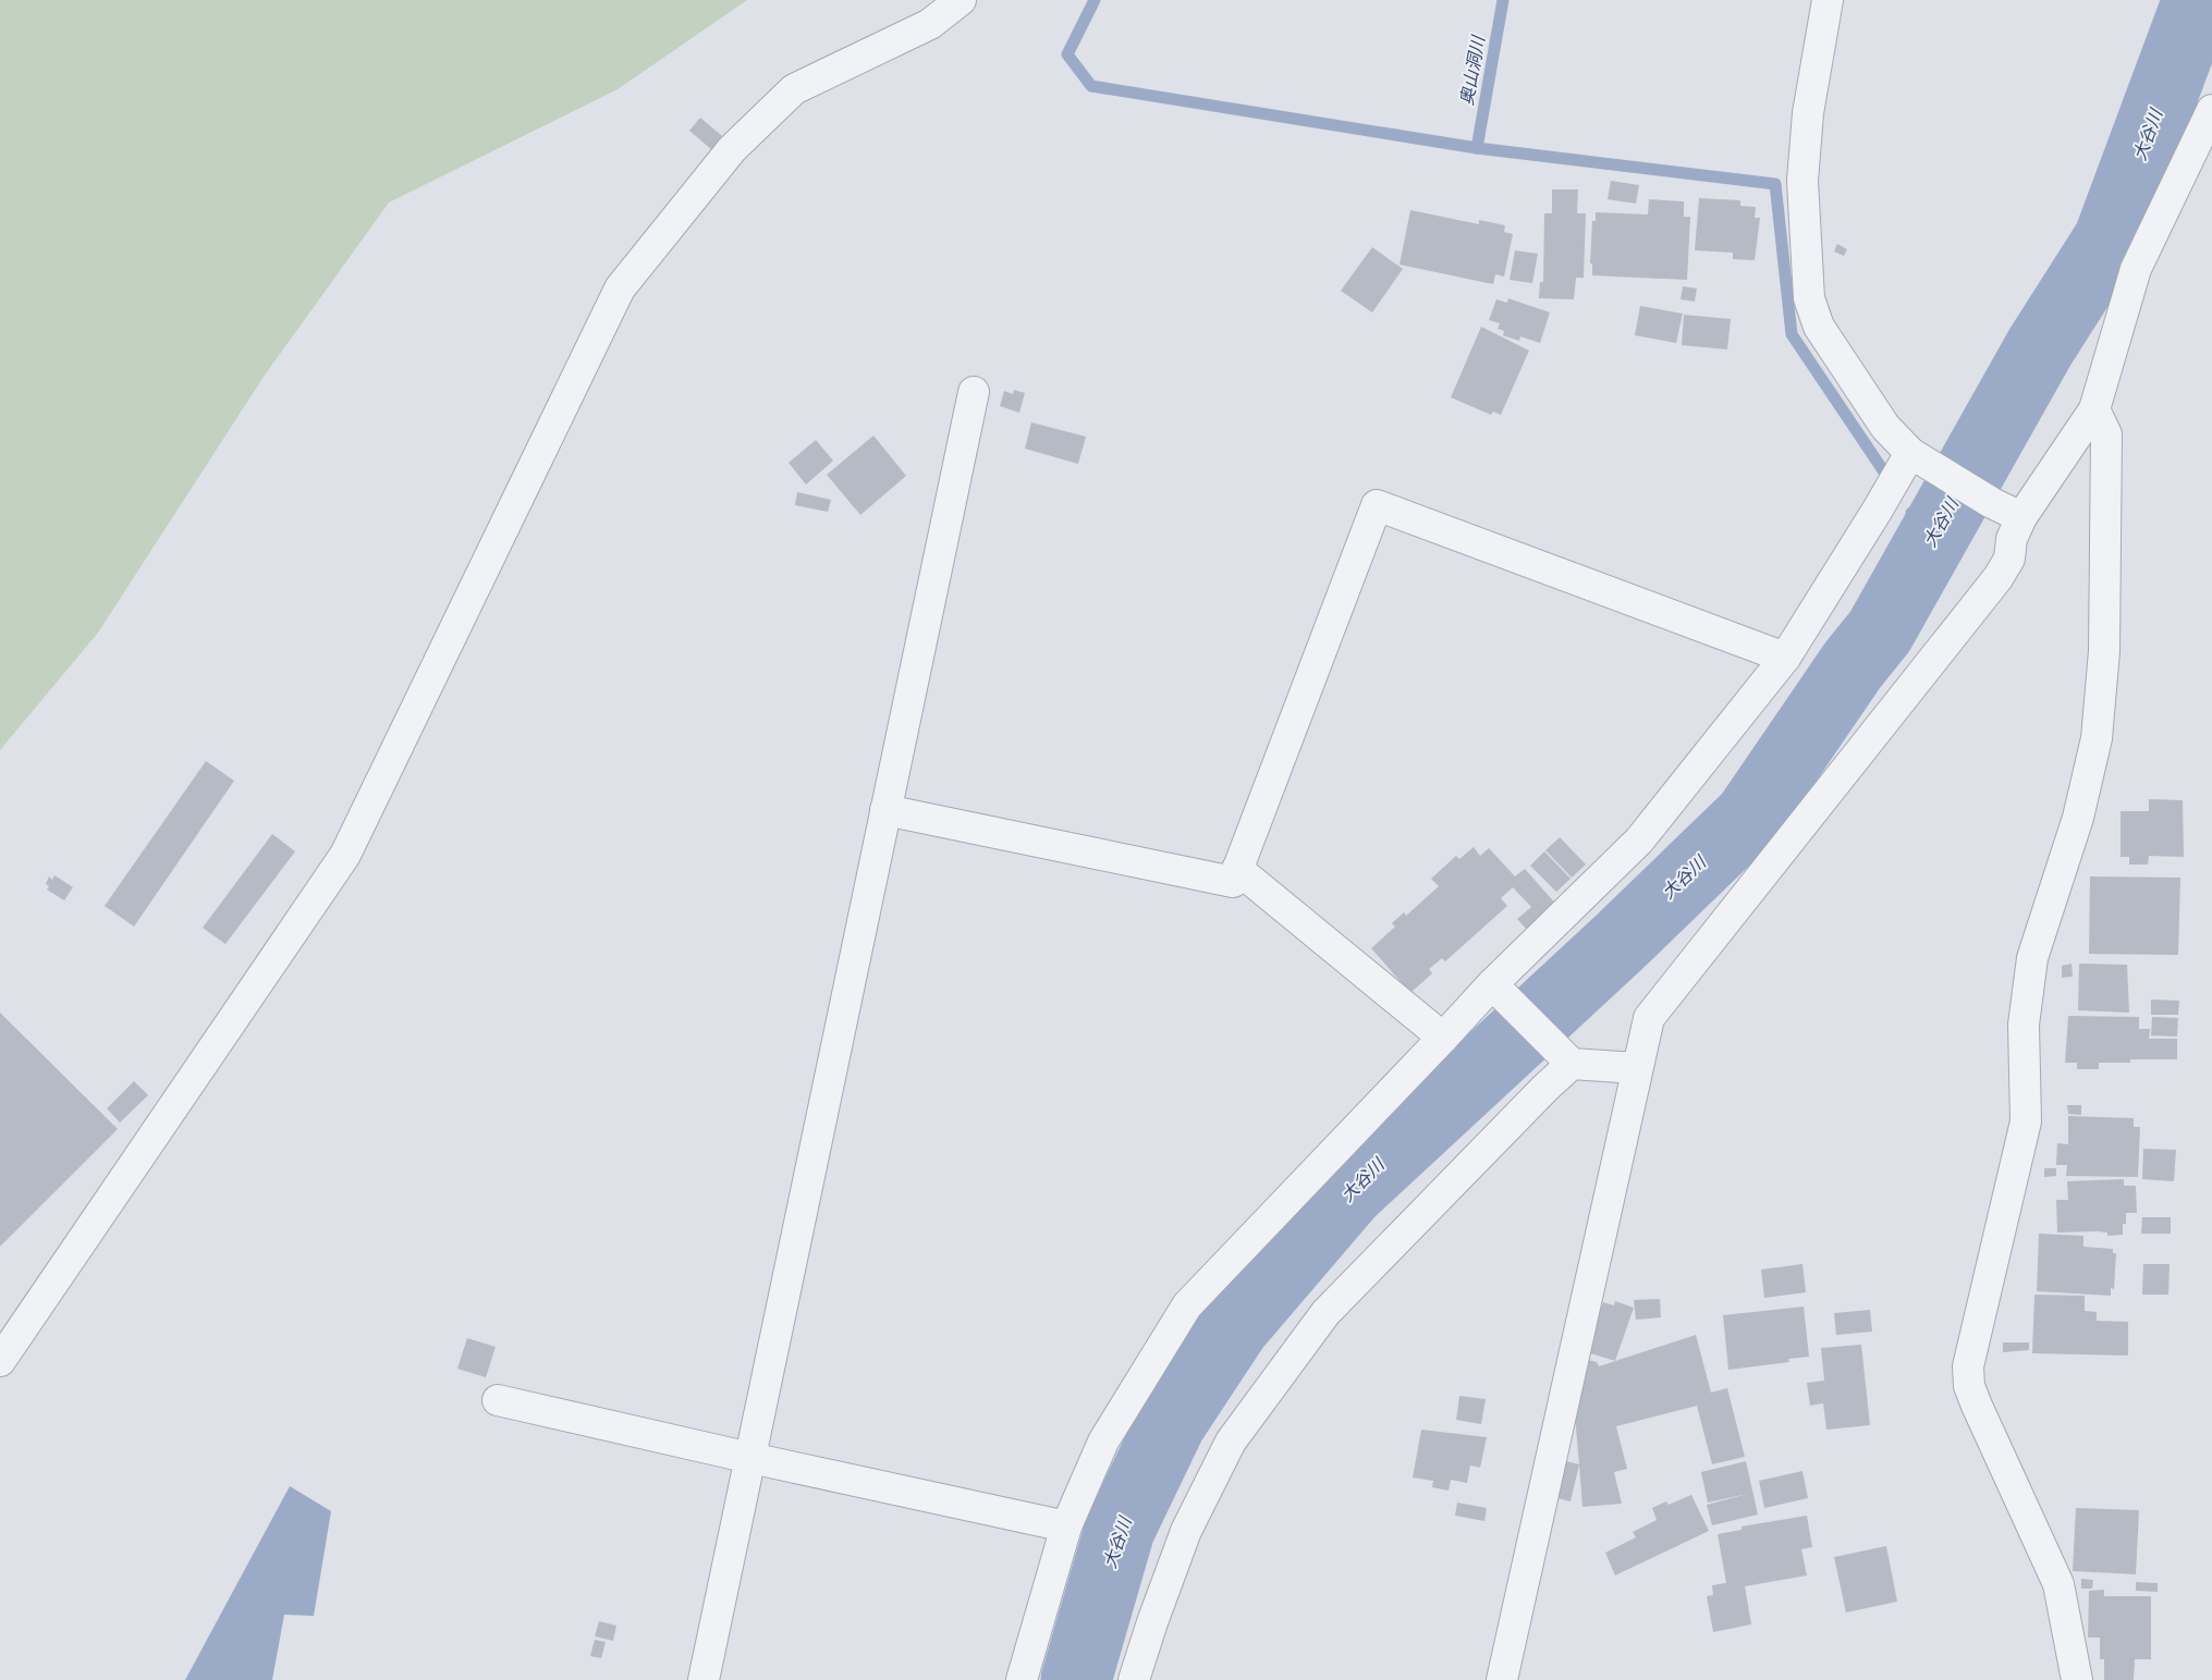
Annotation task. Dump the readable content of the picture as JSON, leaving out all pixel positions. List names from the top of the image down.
{
  "water": ["奥山洞川", "大谷川"]
}
